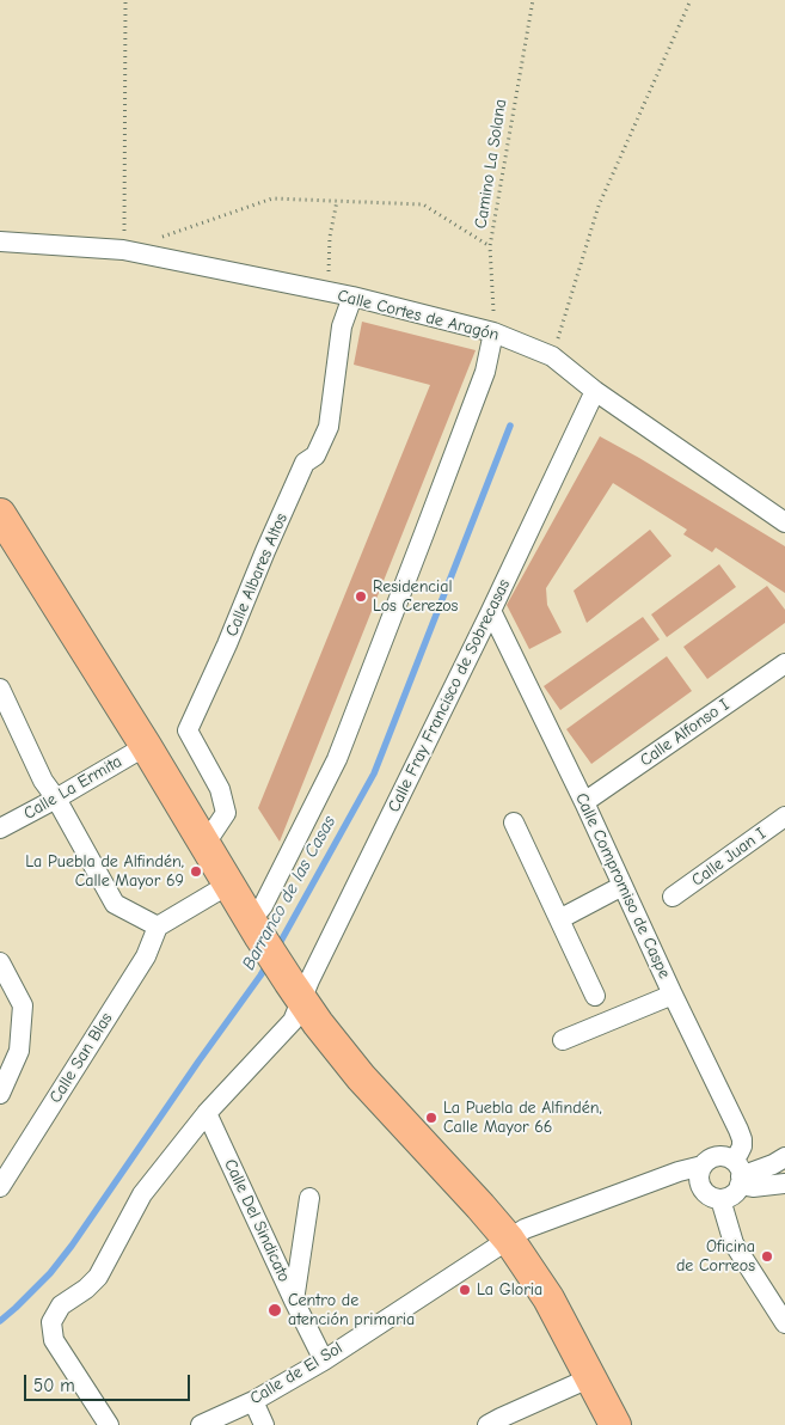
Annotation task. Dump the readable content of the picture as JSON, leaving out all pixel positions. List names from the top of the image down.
{
  "streets": {
    "street": [
      "Calle Cortes de Aragón",
      "Calle Albares Altos",
      "Calle Fray Francisco de Sobrecasas",
      "Calle Alfonso I",
      "Calle La Ermita",
      "Calle Juan I",
      "Calle Compromiso de Caspe",
      "Calle San Blas",
      "Calle Del Sindicato",
      "Calle de El Sol"
    ],
    "path": ["Camino La Solana"]
  },
  "crossings": [
    ["Camino La Solana", "Calle Cortes de Aragón"],
    ["Calle Cortes de Aragón", "Calle Albares Altos"],
    ["Calle Cortes de Aragón", "Calle Fray Francisco de Sobrecasas"],
    ["Calle Fray Francisco de Sobrecasas", "Calle Compromiso de Caspe"],
    ["Calle Fray Francisco de Sobrecasas", "Calle Del Sindicato"],
    ["Calle Alfonso I", "Calle Compromiso de Caspe"],
    ["Calle Compromiso de Caspe", "Calle de El Sol"],
    ["Calle Del Sindicato", "Calle de El Sol"]
  ],
  "water": ["Barranco de las Casas"],
  "places": [
    "Residencial Los Cerezos",
    "La Puebla de Alfindén, Calle Mayor 69",
    "La Puebla de Alfindén, Calle Mayor 66",
    "Oficina de Correos",
    "La Gloria",
    "Centro de atención primaria"
  ],
  "scale_bar": "50 m"
}
